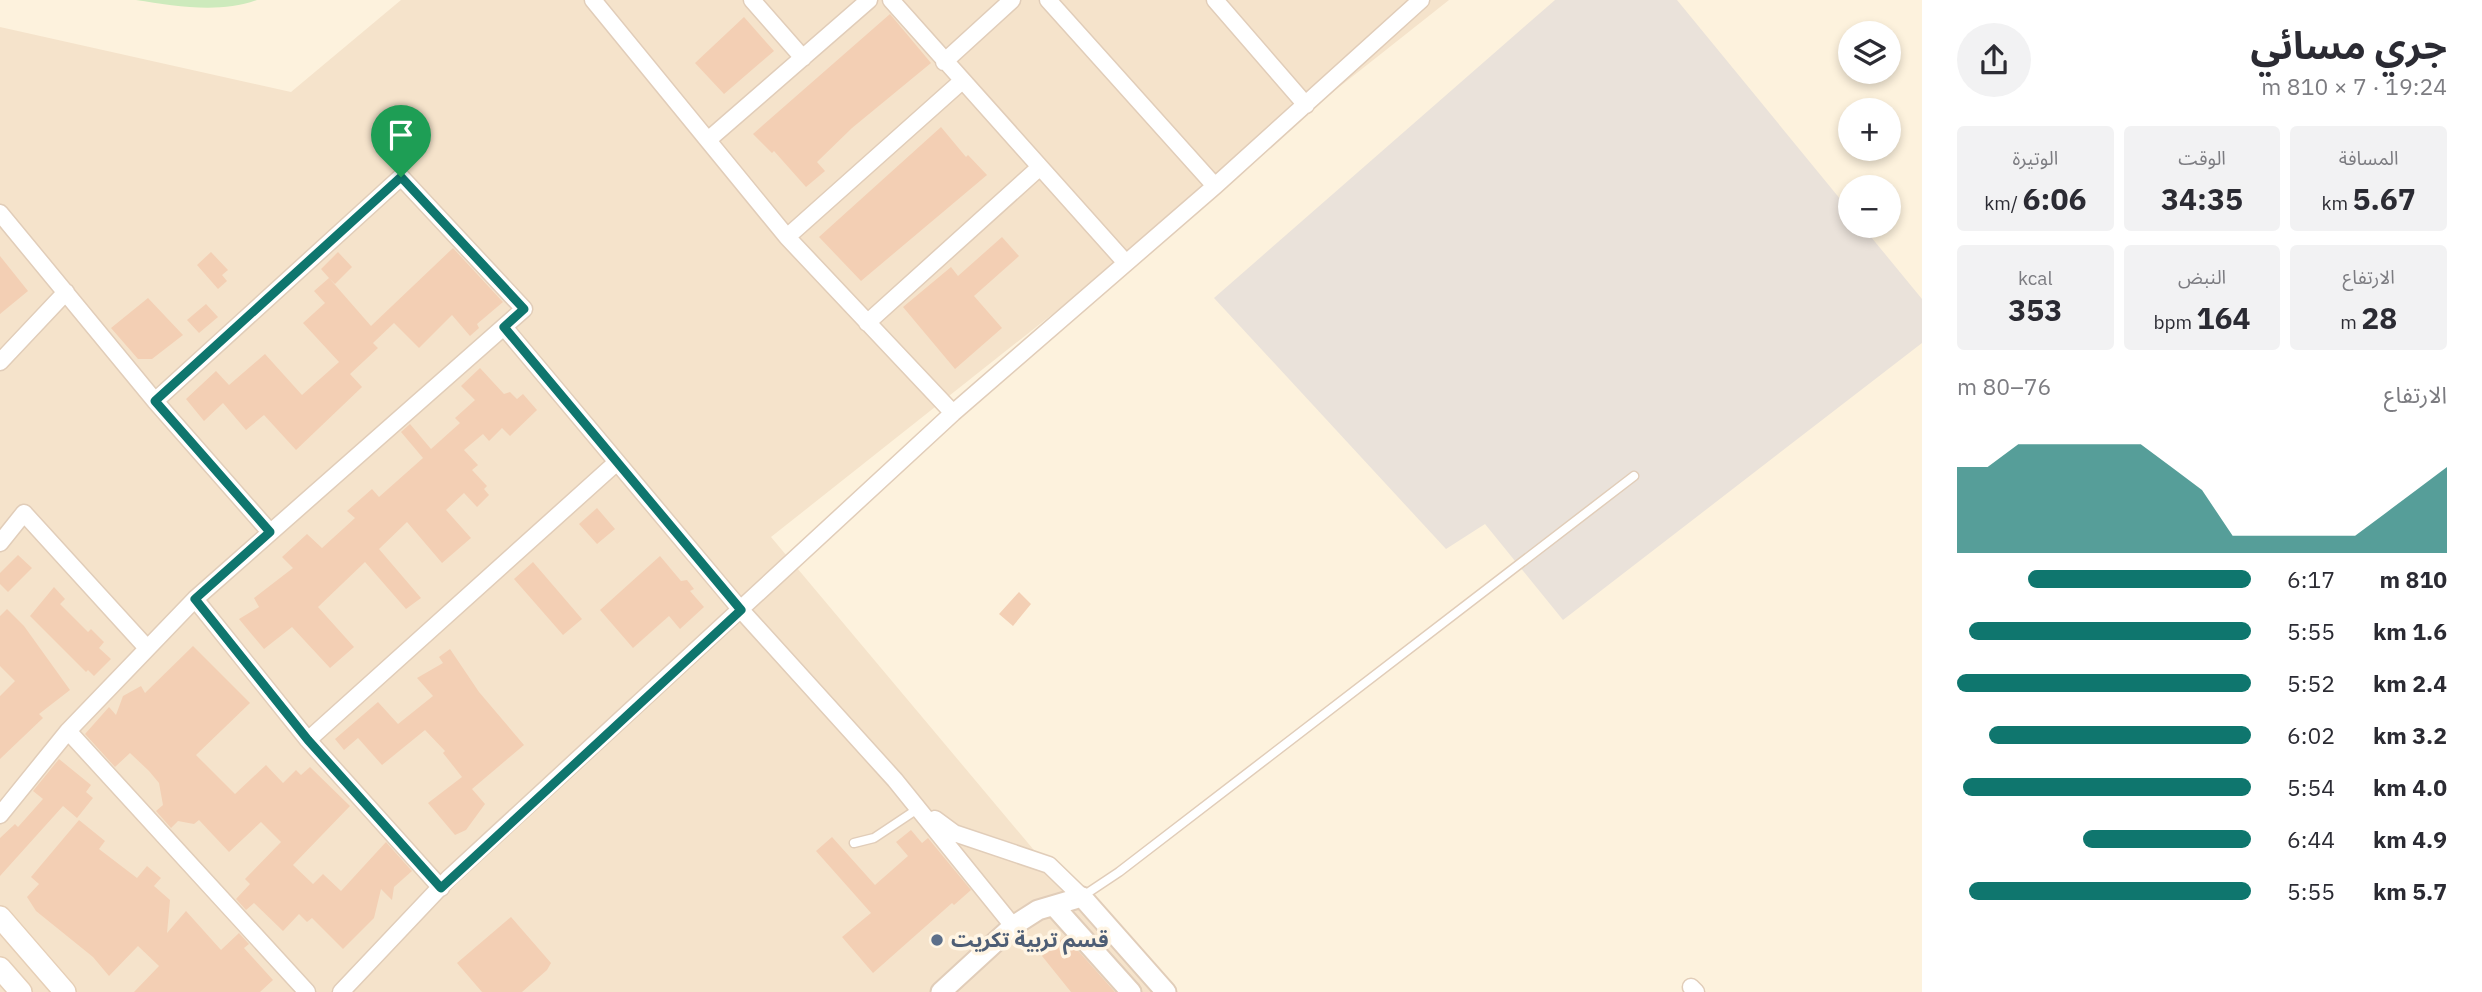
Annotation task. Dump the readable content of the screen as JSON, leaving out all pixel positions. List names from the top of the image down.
{
  "places": ["قسم تربية تكريت"],
  "page": {
    "heading": ["جري مسائي", "19:24 · 7 × 810 m"],
    "map_buttons": ["+", "−"],
    "stats": [
      ["المسافة", "5.67 km"],
      ["الوقت", "34:35"],
      ["الوتيرة", "6:06 /km"],
      ["الارتفاع", "28 m"],
      ["النبض", "164 bpm"],
      ["kcal", "353"]
    ],
    "chart": ["الارتفاع", "76–80 m"],
    "list": [
      {
        "name": "810 m",
        "note": "6:17"
      },
      {
        "name": "1.6 km",
        "note": "5:55"
      },
      {
        "name": "2.4 km",
        "note": "5:52"
      },
      {
        "name": "3.2 km",
        "note": "6:02"
      },
      {
        "name": "4.0 km",
        "note": "5:54"
      },
      {
        "name": "4.9 km",
        "note": "6:44"
      },
      {
        "name": "5.7 km",
        "note": "5:55"
      }
    ]
  }
}
